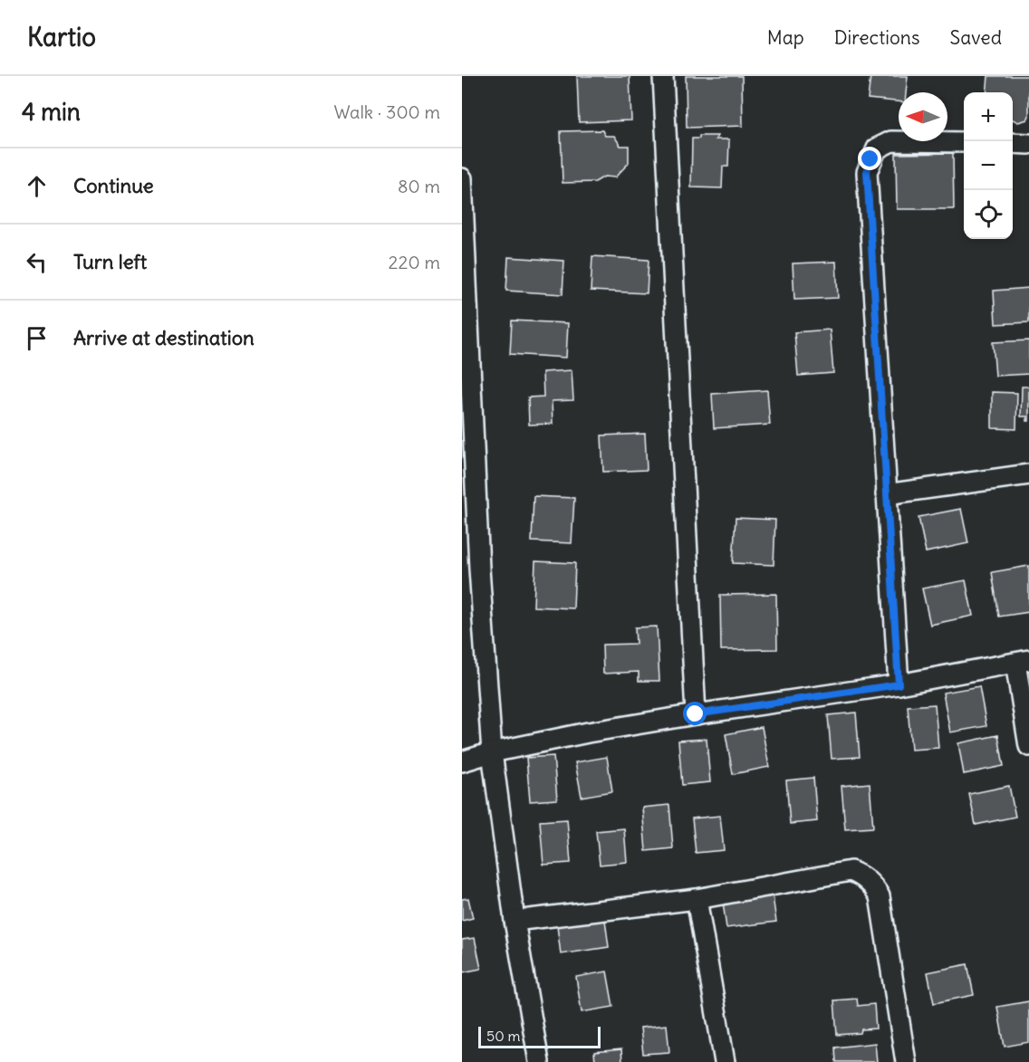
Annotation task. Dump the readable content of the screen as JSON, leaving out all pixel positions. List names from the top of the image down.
{
  "scale_bar": "50 m",
  "north": "left",
  "page": {
    "header": "Kartio",
    "nav": ["Map", "Directions", "Saved"],
    "heading": ["4 min", "Walk · 300 m"],
    "map_buttons": ["+", "−"],
    "list": [
      ["Continue", "80 m"],
      ["Turn left", "220 m"],
      "Arrive at destination"
    ],
    "scale": "50 m"
  }
}
